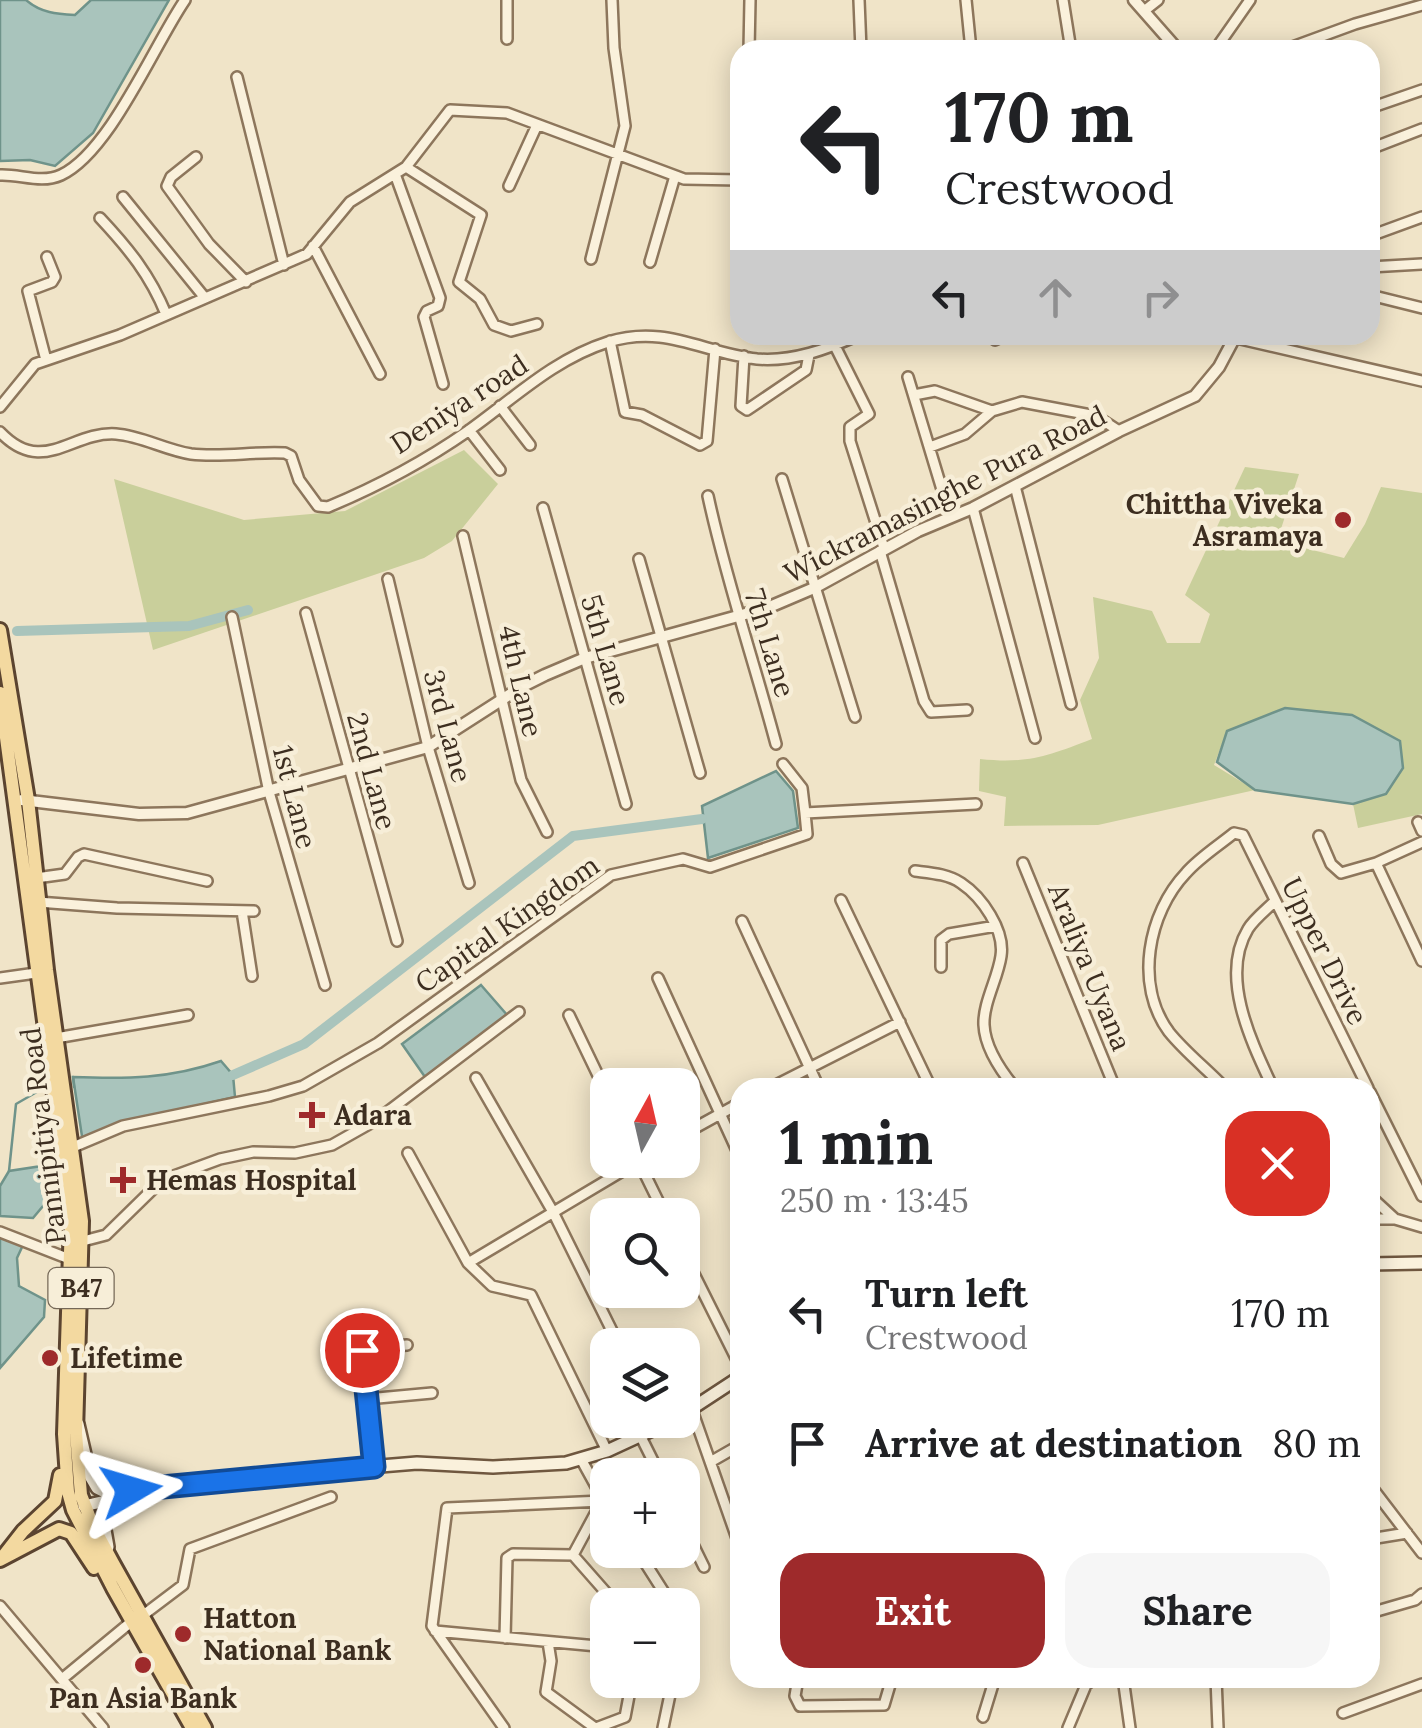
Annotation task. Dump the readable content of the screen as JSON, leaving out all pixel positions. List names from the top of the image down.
{
  "streets": {
    "main road": ["Pannipitiya Road", "B47"],
    "street": [
      "Deniya road",
      "Wickramasinghe Pura Road",
      "7th Lane",
      "5th Lane",
      "4th Lane",
      "3rd Lane",
      "2nd Lane",
      "1st Lane",
      "Capital Kingdom",
      "Upper Drive",
      "Araliya Uyana"
    ]
  },
  "crossings": [
    ["Wickramasinghe Pura Road", "7th Lane"],
    ["Wickramasinghe Pura Road", "5th Lane"],
    ["Wickramasinghe Pura Road", "4th Lane"],
    ["Wickramasinghe Pura Road", "3rd Lane"],
    ["Wickramasinghe Pura Road", "2nd Lane"],
    ["Wickramasinghe Pura Road", "1st Lane"],
    ["Wickramasinghe Pura Road", "Pannipitiya Road"],
    ["Capital Kingdom", "Pannipitiya Road"]
  ],
  "places": {
    "other": [
      "Chittha Viveka Asramaya",
      "Lifetime",
      "Hatton National Bank",
      "Pan Asia Bank"
    ],
    "health": ["Adara", "Hemas Hospital"]
  },
  "north": "top",
  "page": {
    "turn": ["170 m", "Crestwood"],
    "map_buttons": ["+", "−"],
    "heading": ["1 min", "250 m · 13:45"],
    "list": [
      {
        "name": "Turn left",
        "note": "Crestwood",
        "value": "170 m"
      },
      {
        "name": "Arrive at destination",
        "value": "80 m"
      }
    ],
    "buttons": ["Exit", "Share"]
  }
}
